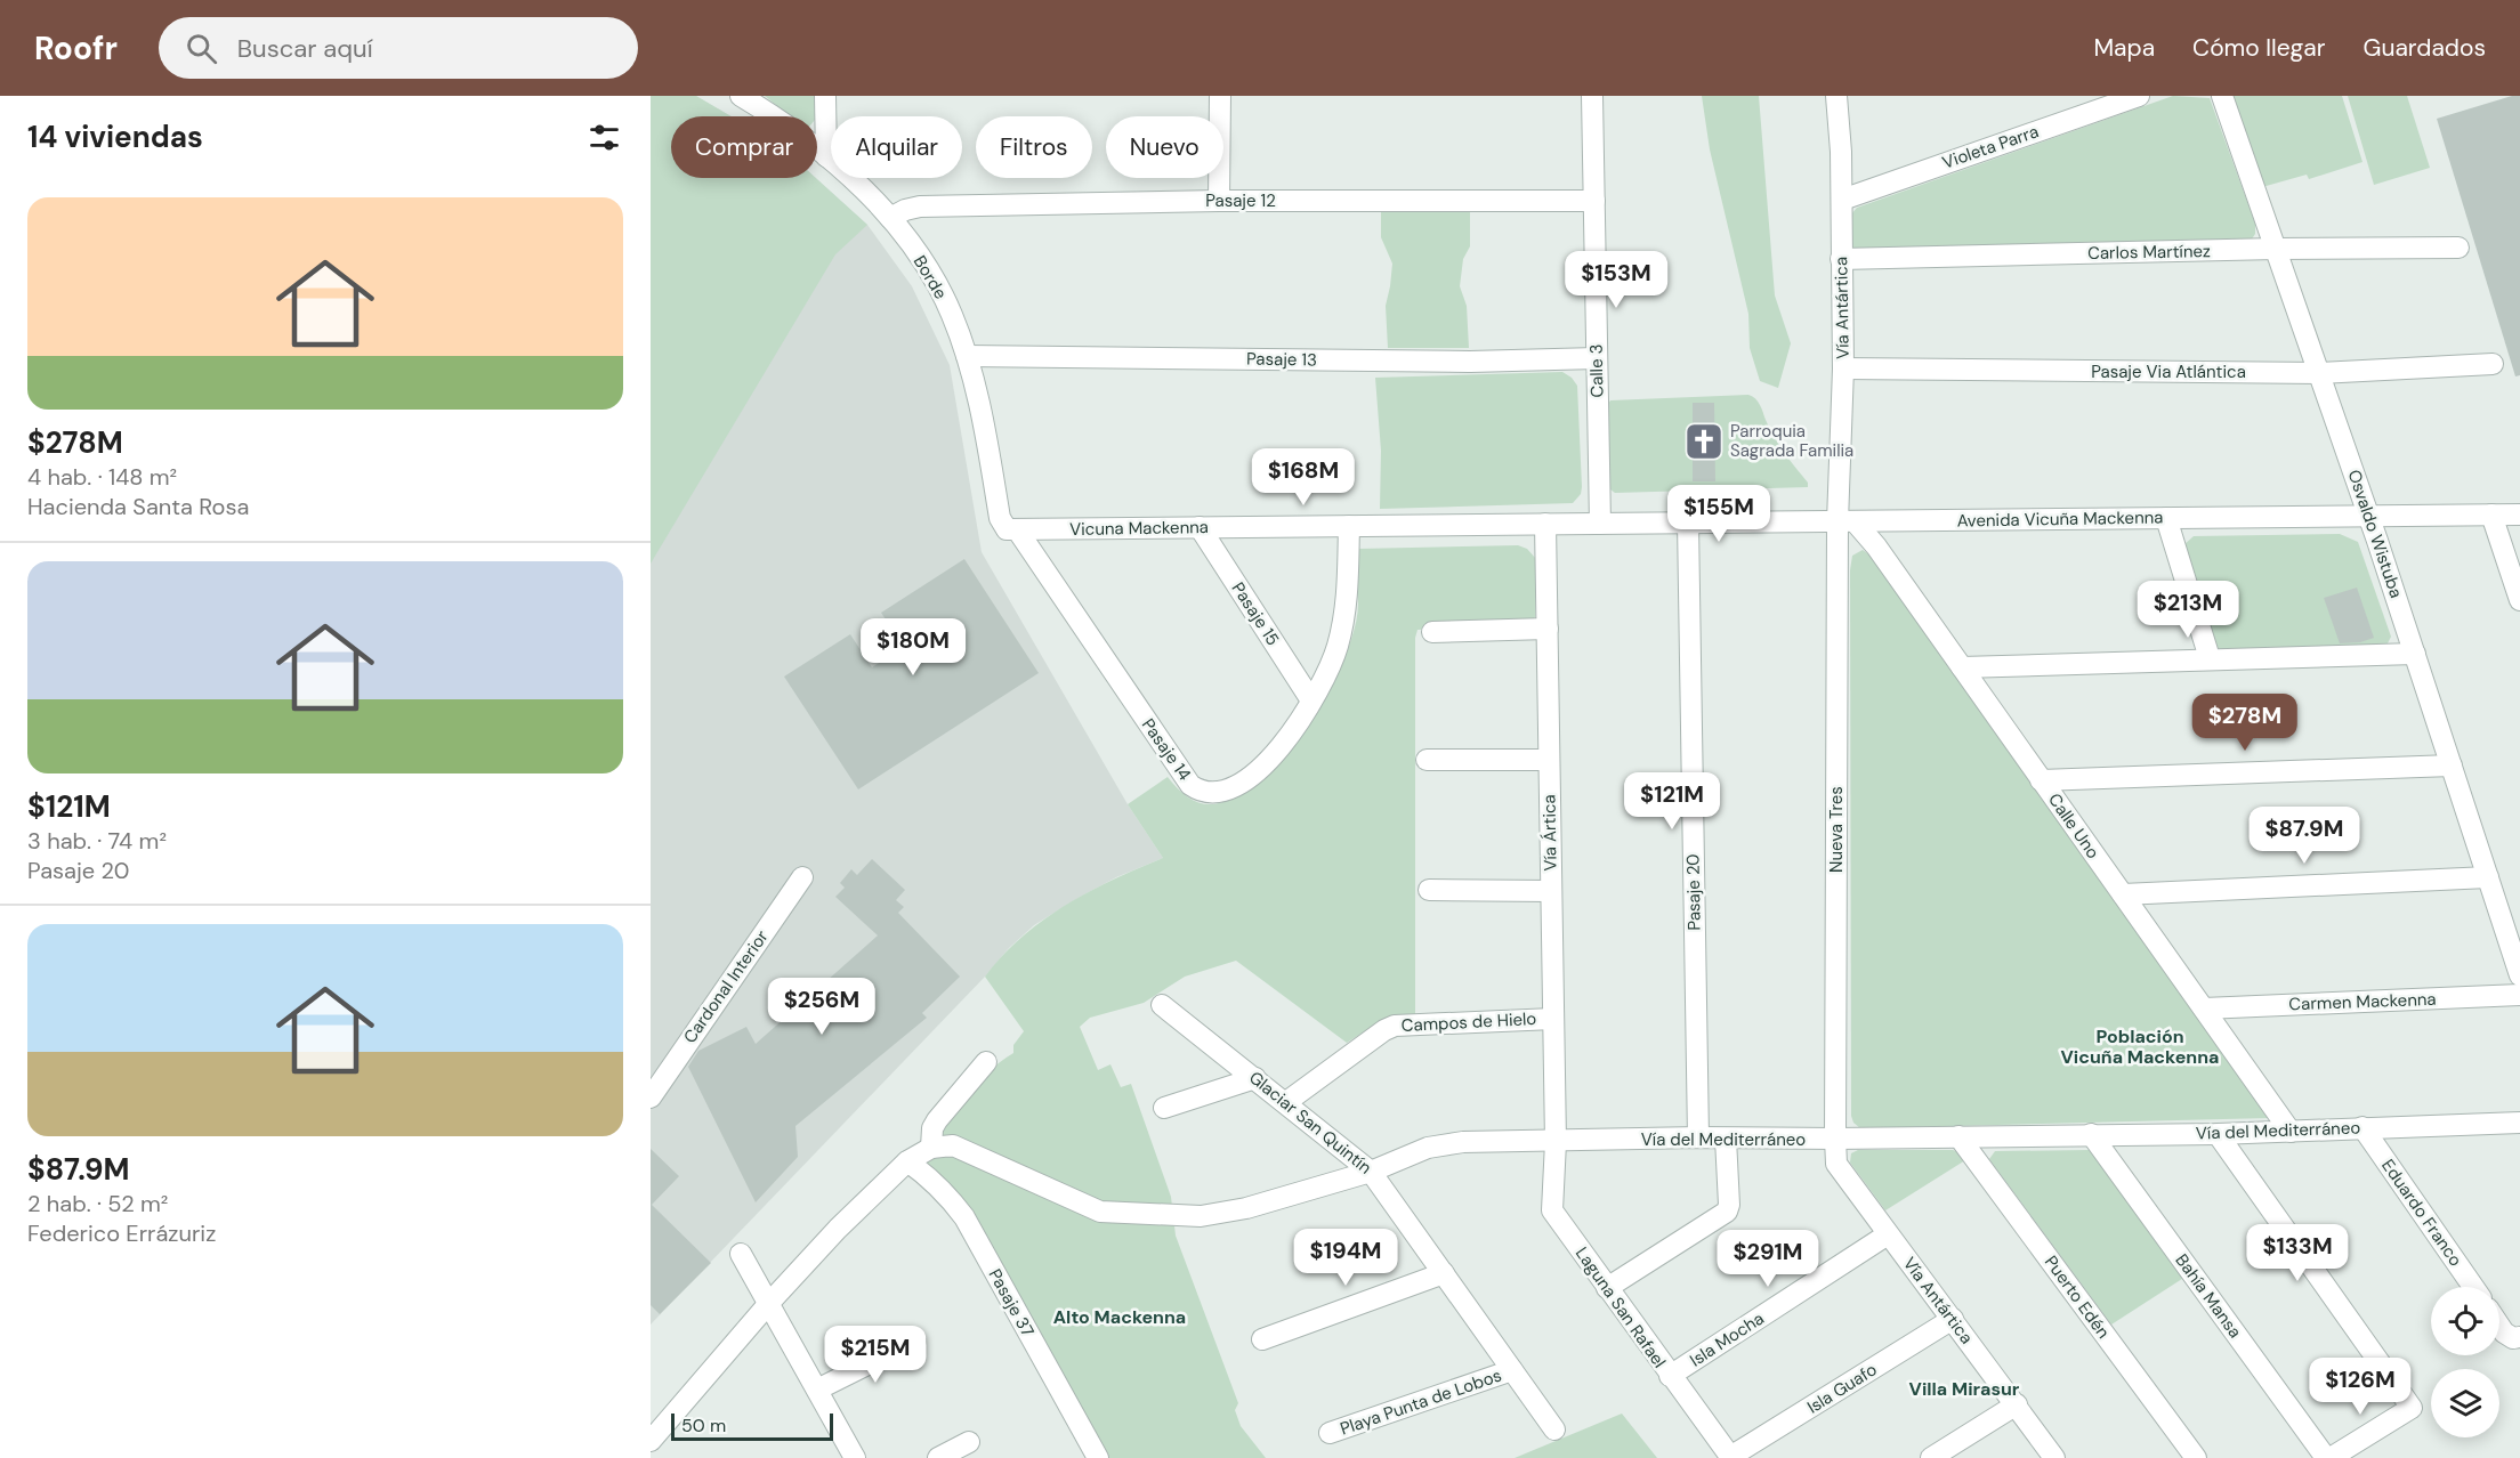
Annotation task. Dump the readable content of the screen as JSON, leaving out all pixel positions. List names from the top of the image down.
{
  "streets": {
    "street": [
      "Violeta Parra",
      "Pasaje 12",
      "Carlos Martínez",
      "Borde",
      "Vía Antártica",
      "Pasaje 13",
      "Calle 3",
      "Pasaje Via Atlántica",
      "Avenida Vicuña Mackenna",
      "Vicuna Mackenna",
      "Osvaldo Wistuba",
      "Pasaje 15",
      "Pasaje 14",
      "Calle Uno",
      "Nueva Tres",
      "Vía Ártica",
      "Pasaje 20",
      "Cardonal Interior",
      "Carmen Mackenna",
      "Campos de Hielo",
      "Glaciar San Quintín",
      "Vía del Mediterráneo",
      "Eduardo Franco",
      "Bahía Mansa",
      "Puerto Edén",
      "Pasaje 37",
      "Laguna San Rafael",
      "Isla Mocha",
      "Isla Guafo",
      "Playa Punta de Lobos"
    ]
  },
  "crossings": [
    ["Violeta Parra", "Vía Antártica"],
    ["Pasaje 12", "Borde"],
    ["Pasaje 12", "Calle 3"],
    ["Carlos Martínez", "Vía Antártica"],
    ["Carlos Martínez", "Osvaldo Wistuba"],
    ["Borde", "Pasaje 13"],
    ["Borde", "Vicuna Mackenna"],
    ["Borde", "Pasaje 14"],
    ["Vía Antártica", "Pasaje Via Atlántica"],
    ["Vía Antártica", "Avenida Vicuña Mackenna"],
    ["Vía Antártica", "Calle Uno"],
    ["Vía Antártica", "Nueva Tres"],
    ["Vía Antártica", "Vía del Mediterráneo"],
    ["Vía Antártica", "Isla Mocha"],
    ["Vía Antártica", "Isla Guafo"],
    ["Pasaje 13", "Calle 3"],
    ["Calle 3", "Avenida Vicuña Mackenna"],
    ["Calle 3", "Vicuna Mackenna"],
    ["Pasaje Via Atlántica", "Osvaldo Wistuba"],
    ["Avenida Vicuña Mackenna", "Vicuna Mackenna"],
    ["Avenida Vicuña Mackenna", "Osvaldo Wistuba"],
    ["Avenida Vicuña Mackenna", "Calle Uno"],
    ["Avenida Vicuña Mackenna", "Nueva Tres"],
    ["Avenida Vicuña Mackenna", "Pasaje 20"],
    ["Vicuna Mackenna", "Pasaje 15"],
    ["Vicuna Mackenna", "Pasaje 14"],
    ["Vicuna Mackenna", "Vía Ártica"],
    ["Pasaje 15", "Pasaje 14"],
    ["Calle Uno", "Nueva Tres"],
    ["Calle Uno", "Carmen Mackenna"],
    ["Calle Uno", "Vía del Mediterráneo"],
    ["Nueva Tres", "Vía del Mediterráneo"],
    ["Vía Ártica", "Campos de Hielo"],
    ["Vía Ártica", "Vía del Mediterráneo"],
    ["Vía Ártica", "Laguna San Rafael"],
    ["Pasaje 20", "Vía del Mediterráneo"],
    ["Campos de Hielo", "Glaciar San Quintín"],
    ["Glaciar San Quintín", "Vía del Mediterráneo"],
    ["Glaciar San Quintín", "Playa Punta de Lobos"],
    ["Vía del Mediterráneo", "Eduardo Franco"],
    ["Vía del Mediterráneo", "Bahía Mansa"],
    ["Vía del Mediterráneo", "Puerto Edén"],
    ["Vía del Mediterráneo", "Laguna San Rafael"],
    ["Laguna San Rafael", "Isla Mocha"],
    ["Laguna San Rafael", "Isla Guafo"]
  ],
  "districts": ["Población Vicuña Mackenna", "Alto Mackenna", "Villa Mirasur"],
  "places": {
    "church": ["Parroquia Sagrada Familia"]
  },
  "scale_bar": "50 m",
  "page": {
    "header": "Roofr",
    "search": "Buscar aquí",
    "nav": ["Mapa", "Cómo llegar", "Guardados"],
    "heading": "14 viviendas",
    "chip": [
      "Comprar",
      "Alquilar",
      "Filtros",
      "Nuevo"
    ],
    "list": [
      {
        "name": "$278M",
        "note": "4 hab. · 148 m² · Hacienda Santa Rosa"
      },
      {
        "name": "$121M",
        "note": "3 hab. · 74 m² · Pasaje 20"
      },
      {
        "name": "$87.9M",
        "note": "2 hab. · 52 m² · Federico Errázuriz"
      }
    ],
    "price": [
      "$153M",
      "$168M",
      "$155M",
      "$213M",
      "$180M",
      "$278M",
      "$121M",
      "$87.9M",
      "$256M",
      "$133M",
      "$194M",
      "$291M",
      "$215M",
      "$126M"
    ],
    "scale": "50 m"
  }
}
